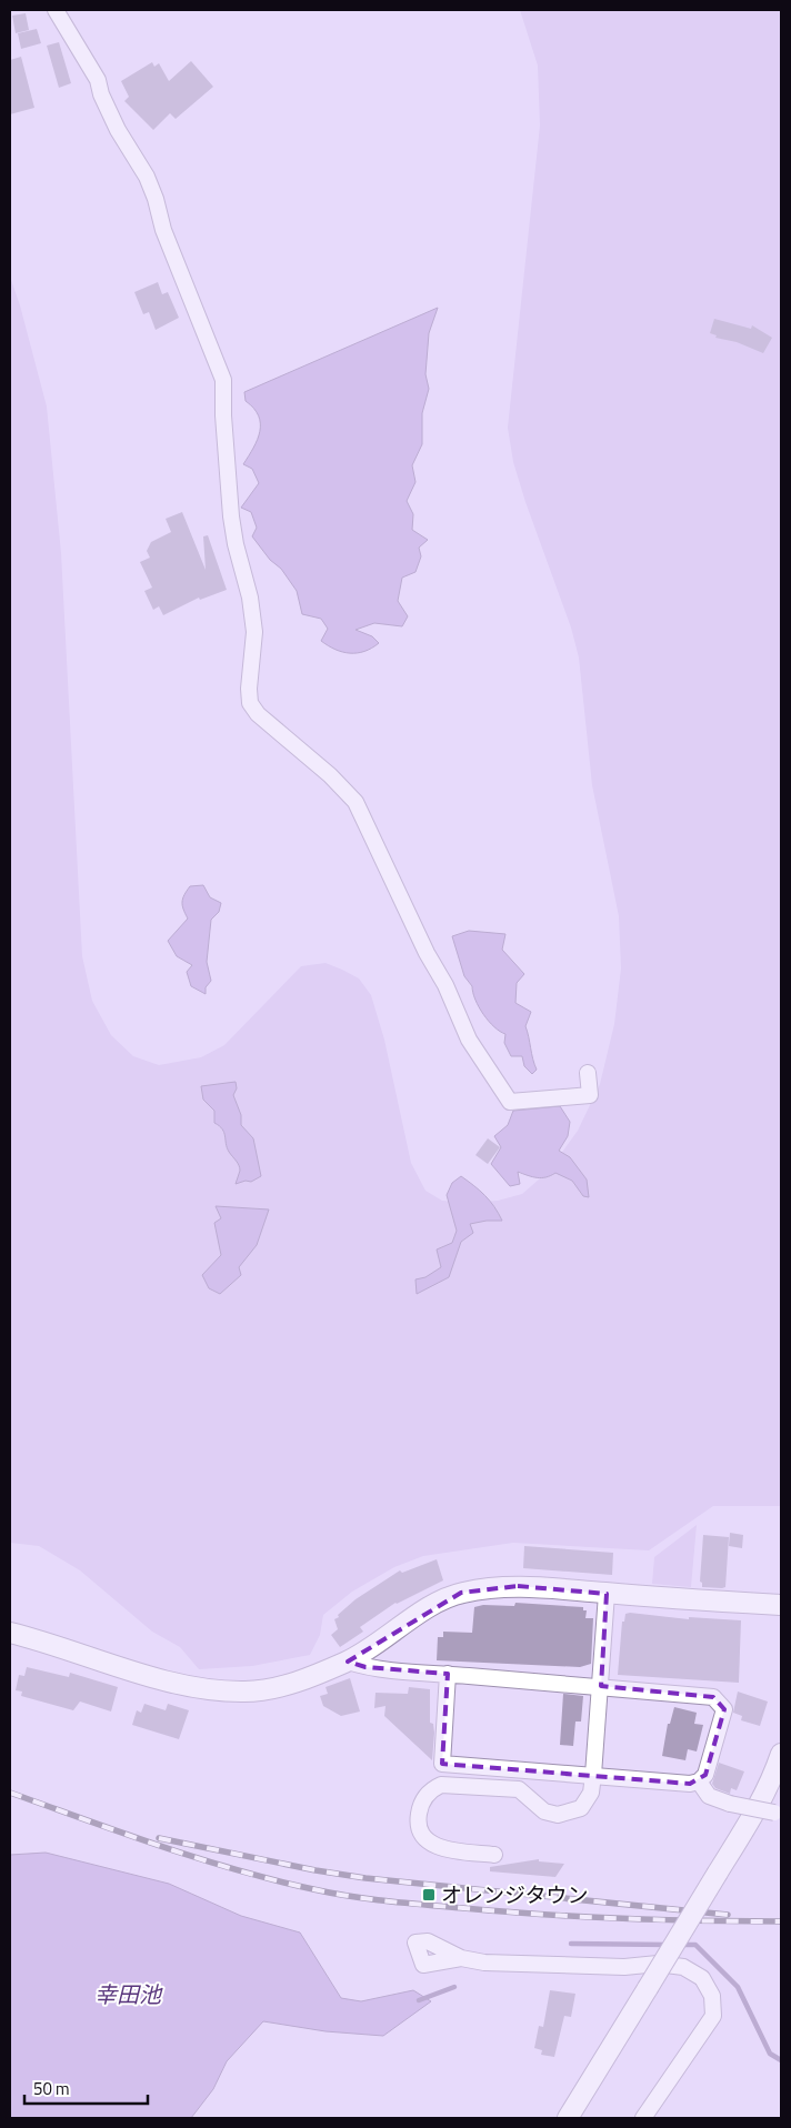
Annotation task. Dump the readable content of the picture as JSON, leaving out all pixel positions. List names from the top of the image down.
{
  "water": ["幸田池"],
  "places": {
    "transit": ["オレンジタウン"]
  },
  "scale_bar": "50 m"
}
